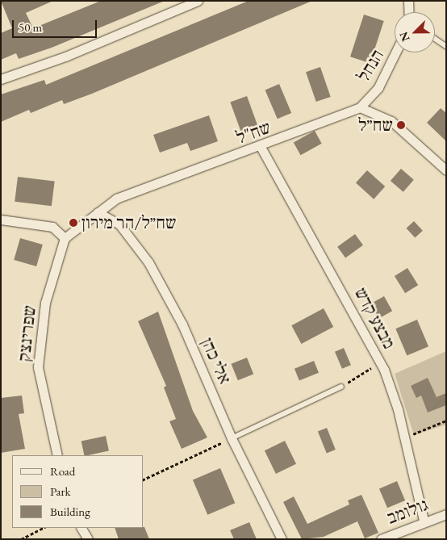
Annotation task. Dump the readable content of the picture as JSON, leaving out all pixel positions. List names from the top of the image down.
{
  "streets": {
    "street": [
      "הנחל",
      "שח\"ל",
      "מבצע קדש",
      "שפרינצק",
      "אלי כהן",
      "גולומב"
    ]
  },
  "crossings": [
    ["הנחל", "שח\"ל"],
    ["שח\"ל", "מבצע קדש"],
    ["שח\"ל", "שפרינצק"],
    ["שח\"ל", "אלי כהן"],
    ["מבצע קדש", "גולומב"]
  ],
  "places": ["שח״ל", "שח״ל/הר מירון"],
  "legend": ["Road", "Park", "Building"],
  "scale_bar": "50 m",
  "north": "bottom left"
}
